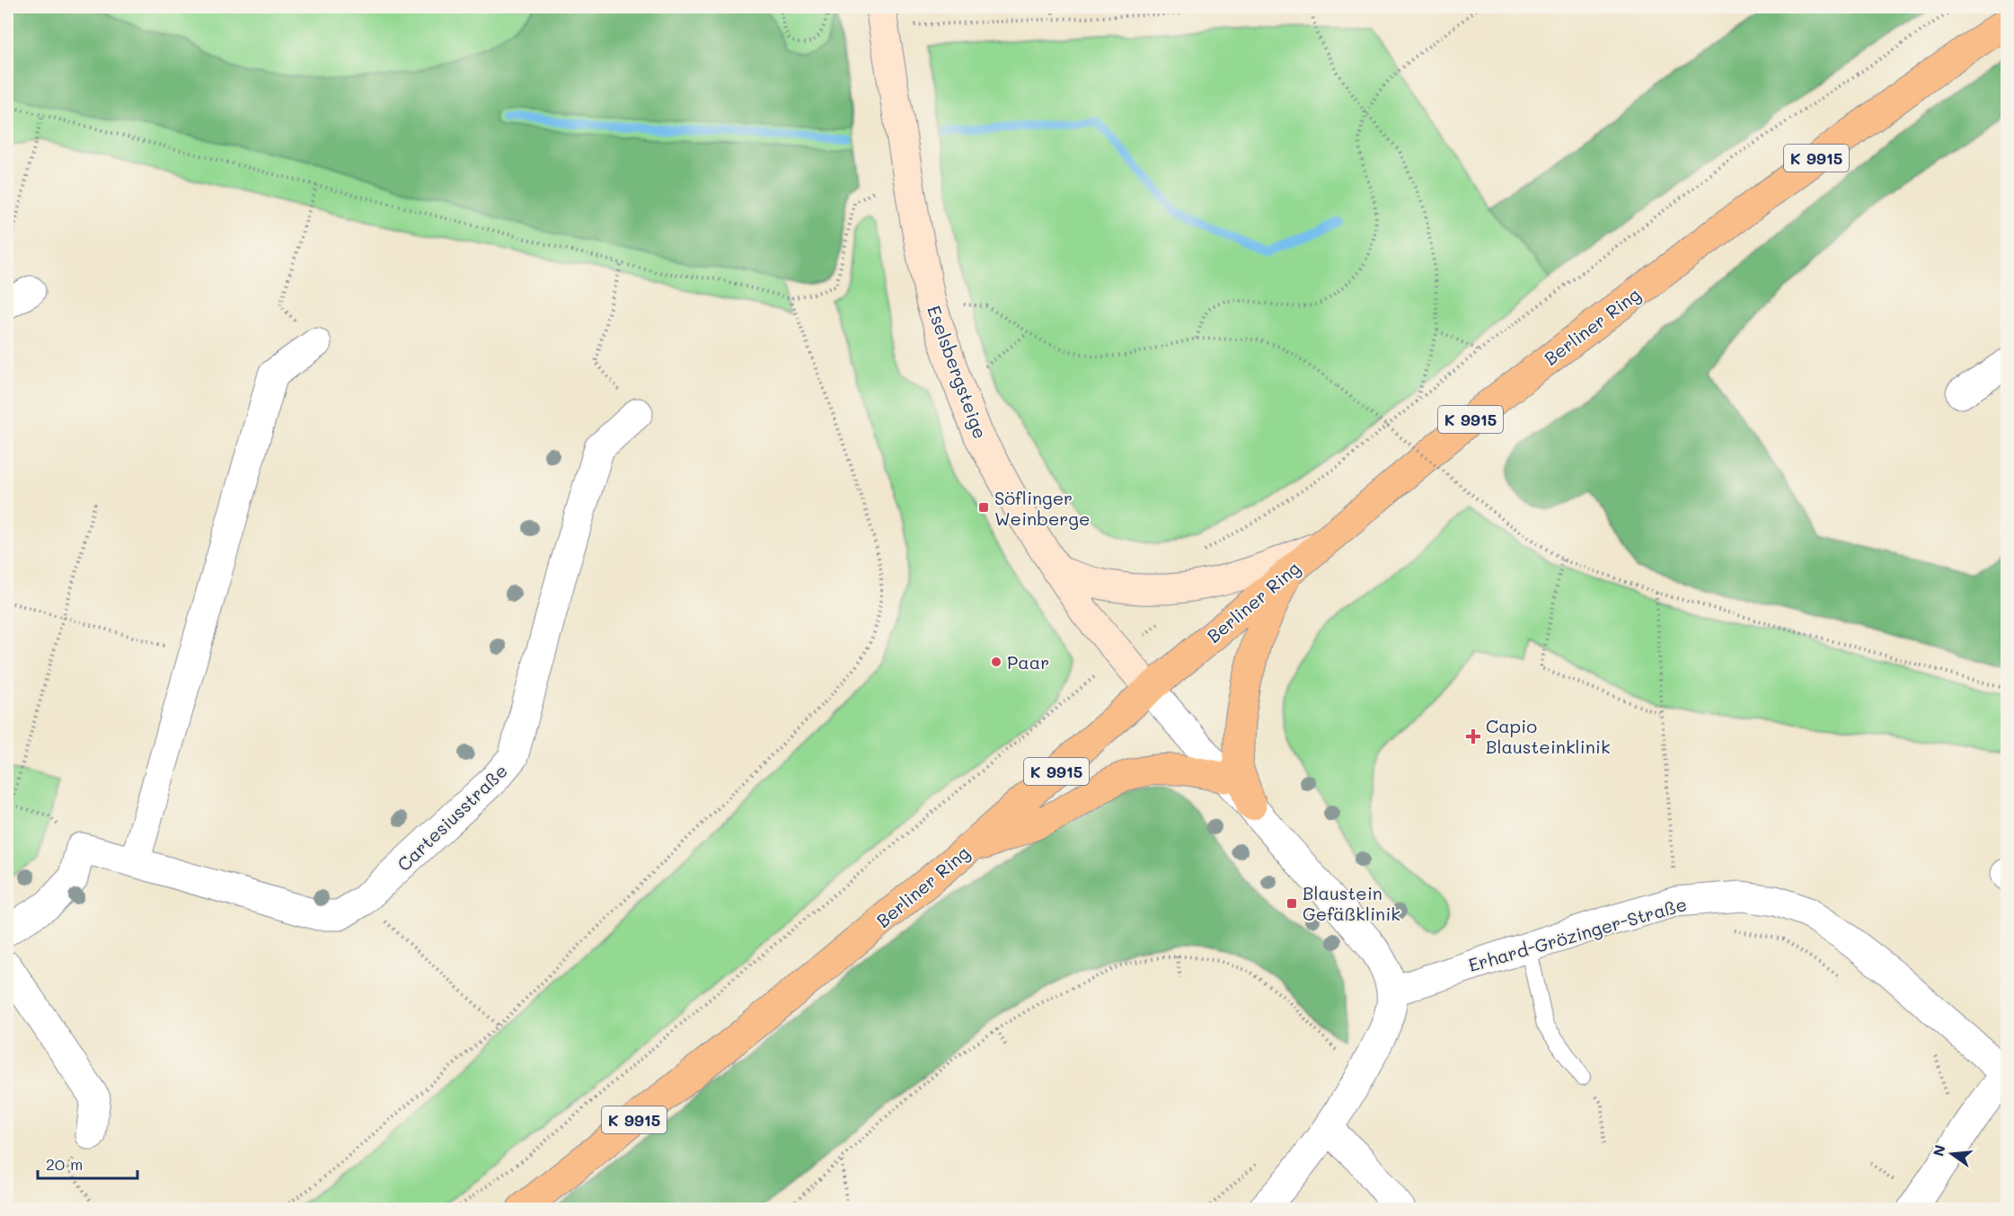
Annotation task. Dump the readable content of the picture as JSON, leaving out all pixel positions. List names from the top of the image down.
{
  "streets": {
    "main road": ["K 9915", "Berliner Ring"],
    "street": ["Eselsbergsteige", "Cartesiusstraße", "Erhard-Grözinger-Straße"]
  },
  "crossings": [
    ["Berliner Ring", "Eselsbergsteige"]
  ],
  "places": {
    "transit": ["Söflinger Weinberge", "Blaustein Gefäßklinik"],
    "other": ["Paar"],
    "health": ["Capio Blausteinklinik"]
  },
  "scale_bar": "20 m",
  "north": "left"
}
